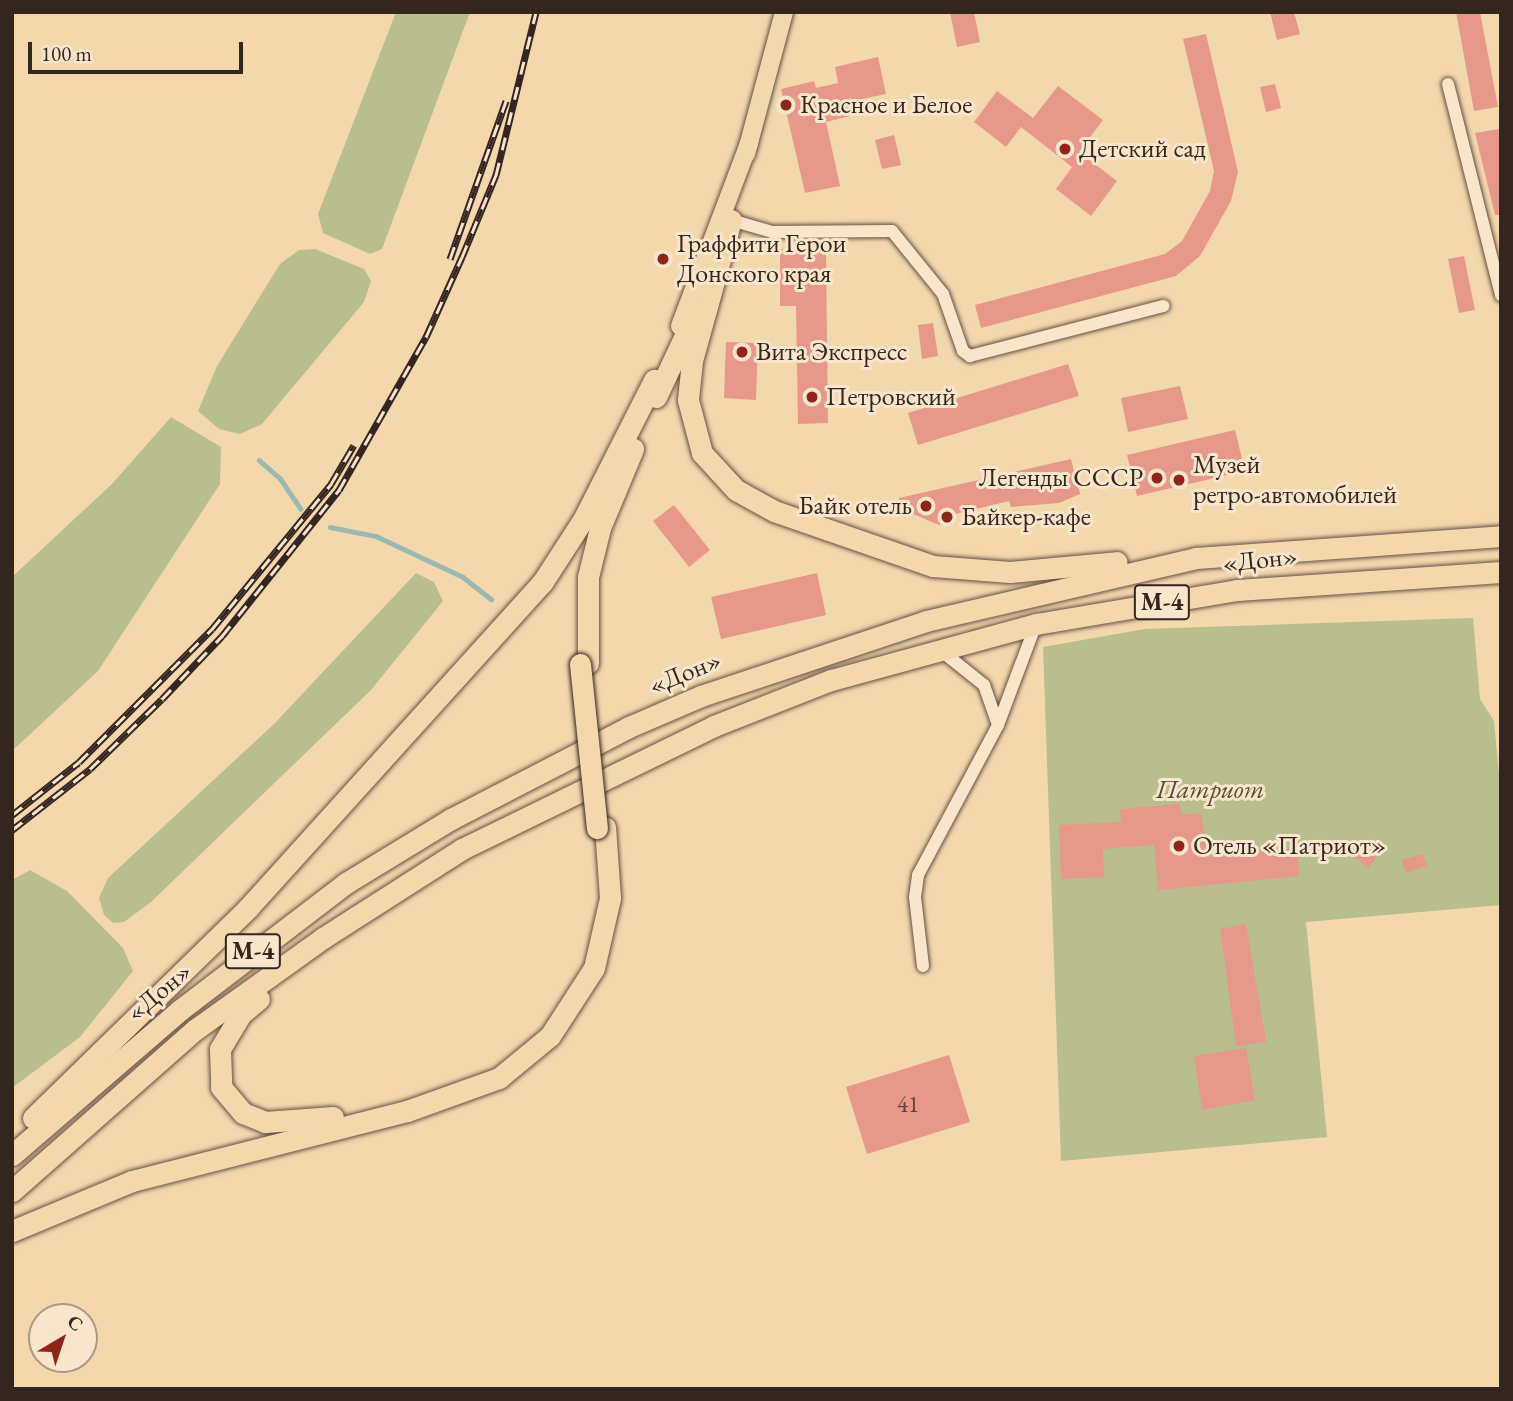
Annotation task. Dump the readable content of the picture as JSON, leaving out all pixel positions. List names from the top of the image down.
{
  "streets": {
    "highway": ["«Дон»", "М-4"]
  },
  "parks": ["Патриот"],
  "places": [
    "Красное и Белое",
    "Детский сад",
    "Граффити Герои Донского края",
    "Вита Экспресс",
    "Петровский",
    "Легенды СССР",
    "Музей ретро-автомобилей",
    "Байк отель",
    "Байкер-кафе",
    "Отель «Патриот»"
  ],
  "house_numbers": ["41"],
  "scale_bar": "100 m",
  "north": "top right"
}
